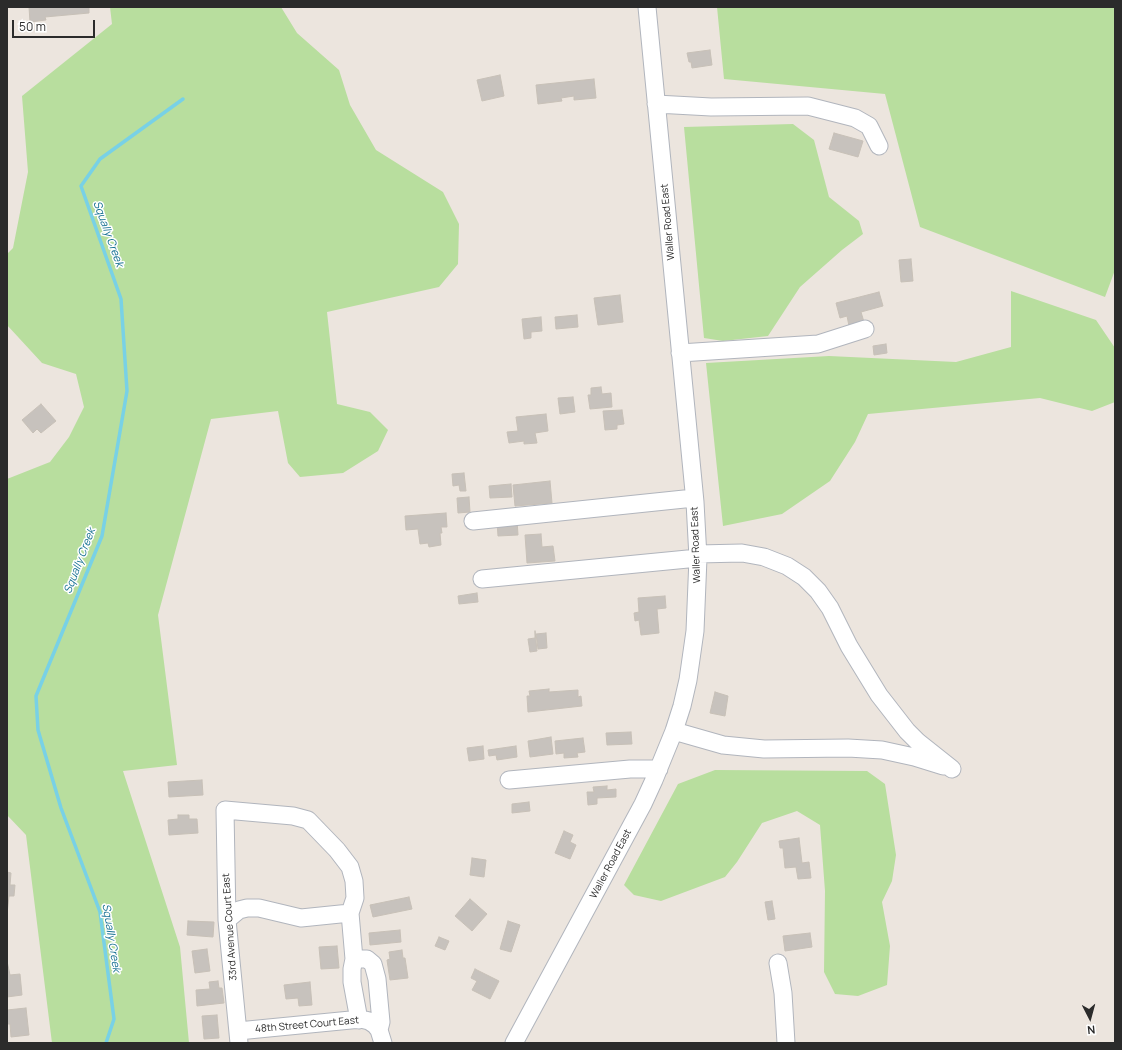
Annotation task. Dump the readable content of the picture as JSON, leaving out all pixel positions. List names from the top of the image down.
{
  "streets": {
    "street": ["Waller Road East", "33rd Avenue Court East", "48th Street Court East"]
  },
  "crossings": [
    ["33rd Avenue Court East", "48th Street Court East"]
  ],
  "water": ["Squally Creek"],
  "scale_bar": "50 m",
  "north": "bottom"
}
